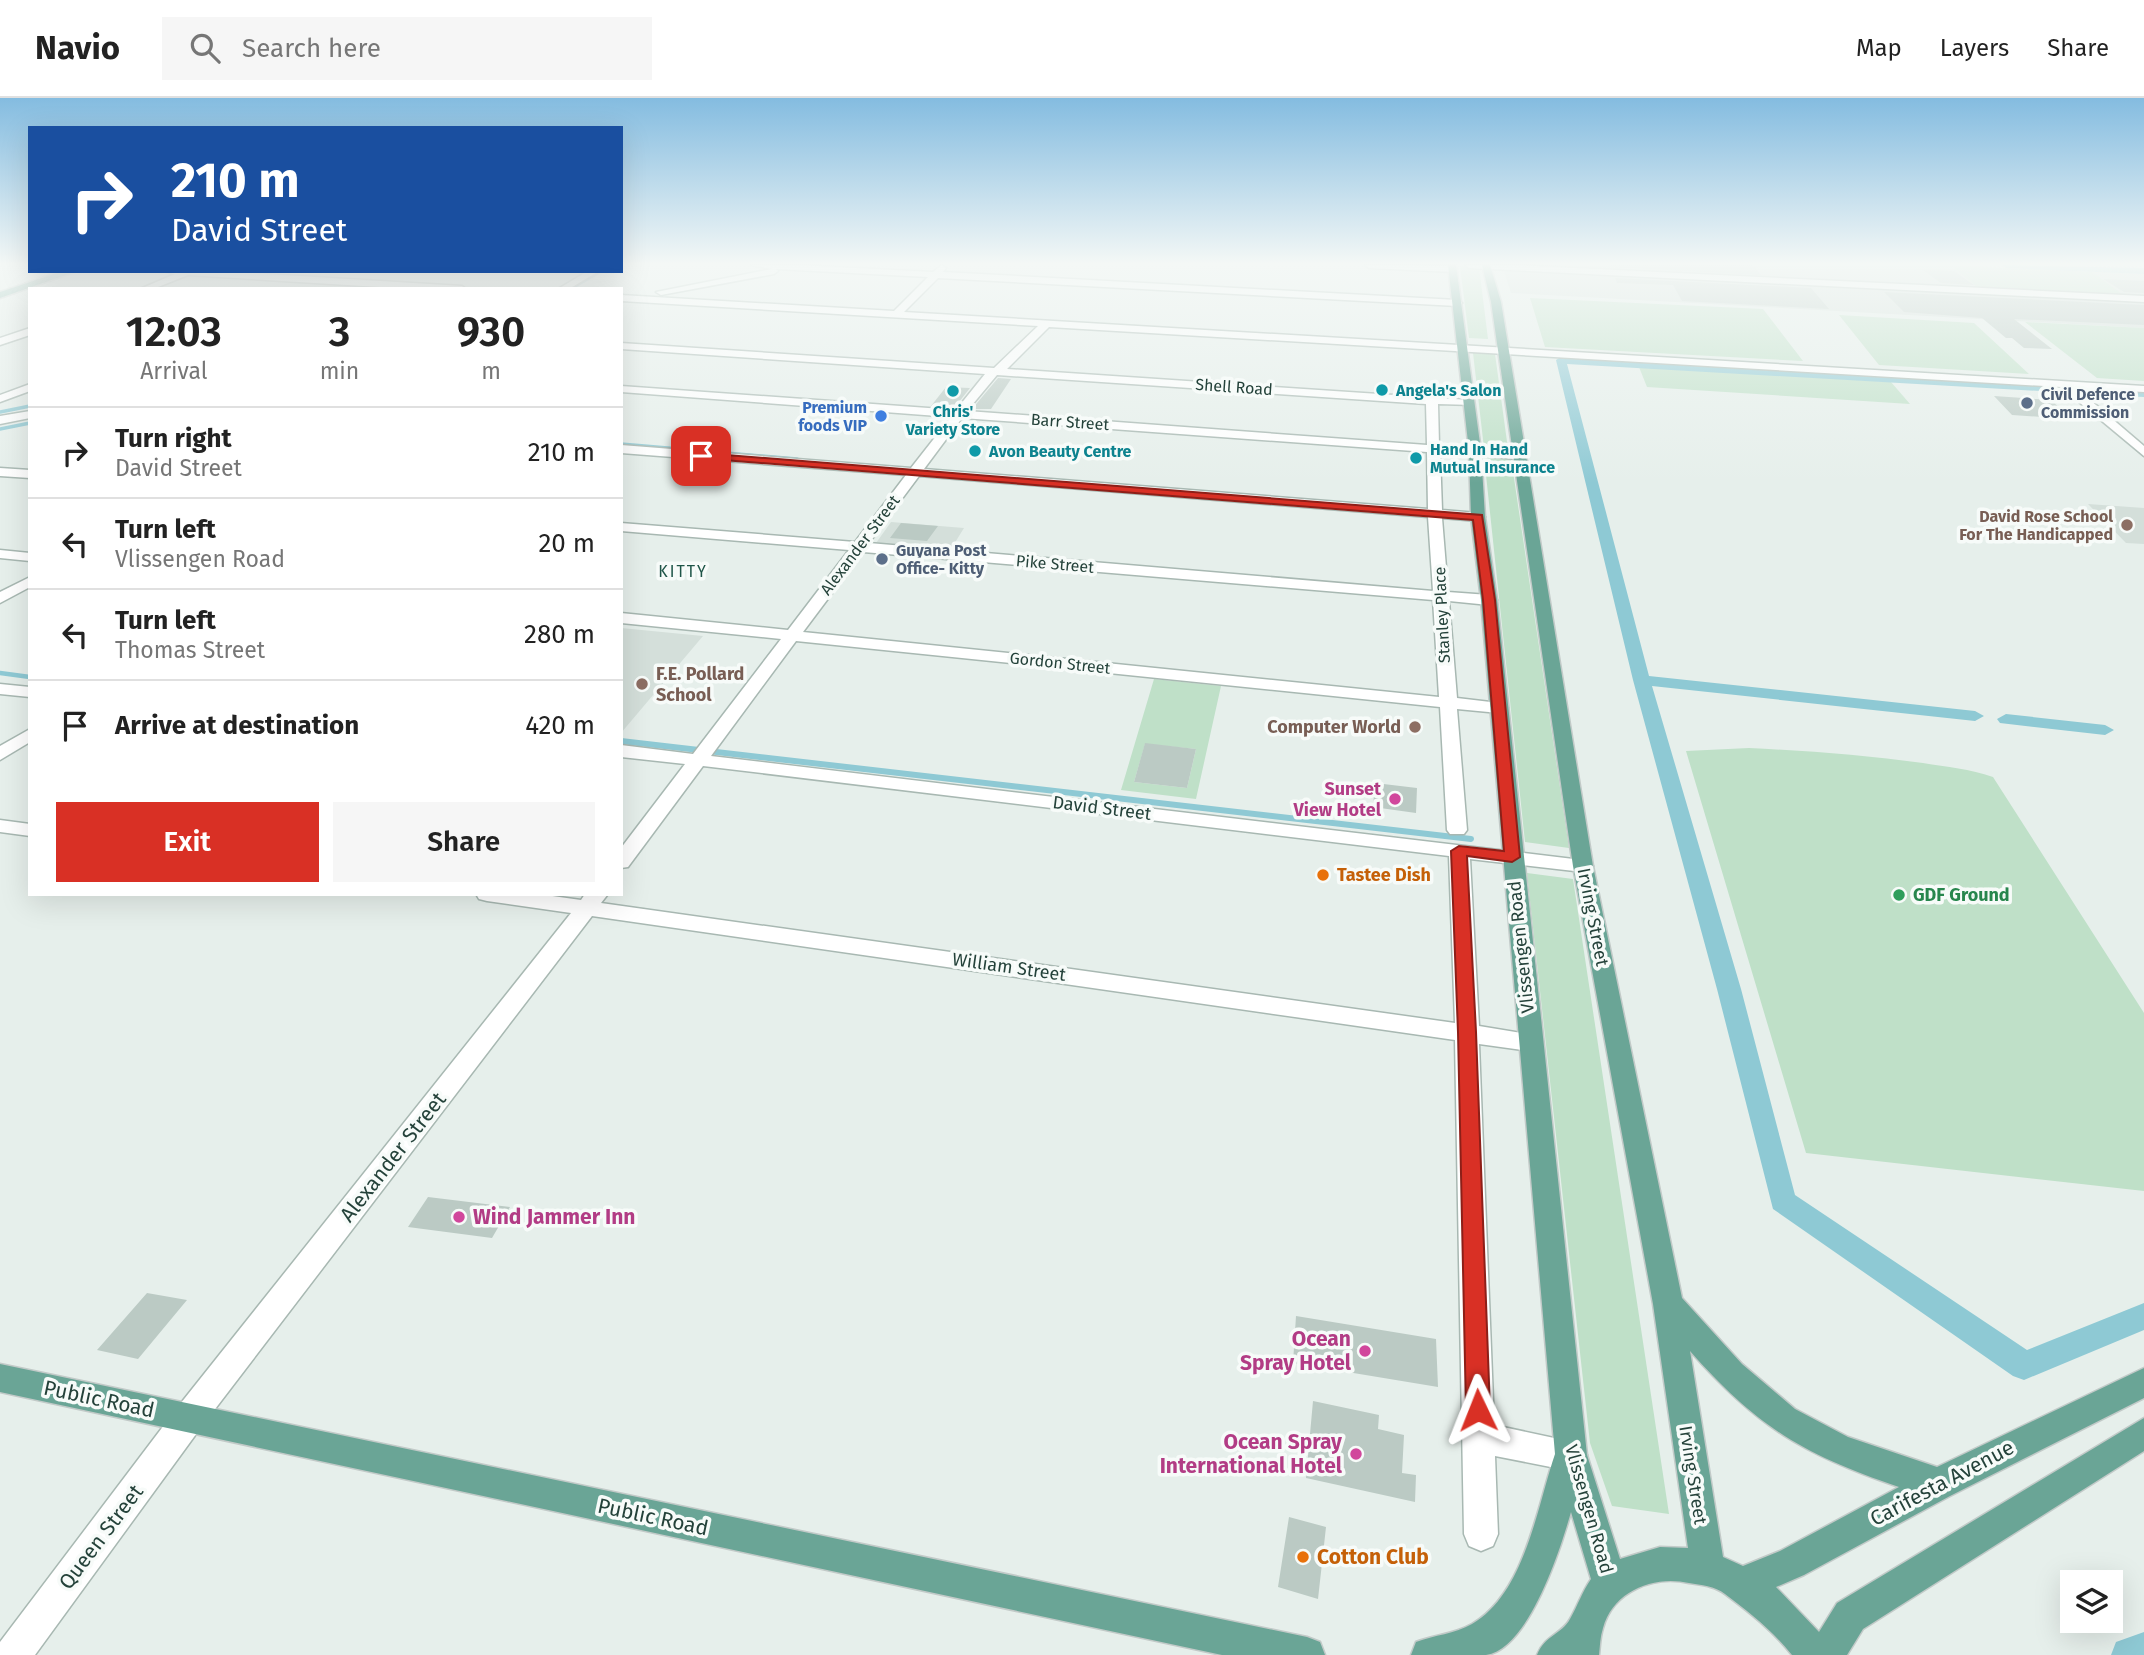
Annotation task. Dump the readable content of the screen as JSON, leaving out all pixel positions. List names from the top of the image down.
{
  "streets": {
    "main road": [
      "Irving Street",
      "Vlissengen Road",
      "Public Road",
      "Carifesta Avenue"
    ],
    "street": [
      "Shell Road",
      "Barr Street",
      "Alexander Street",
      "Pike Street",
      "Stanley Place",
      "Gordon Street",
      "David Street",
      "William Street",
      "Queen Street"
    ]
  },
  "crossings": [
    ["Shell Road", "Alexander Street"],
    ["Shell Road", "Stanley Place"],
    ["Shell Road", "Vlissengen Road"],
    ["Barr Street", "Alexander Street"],
    ["Barr Street", "Stanley Place"],
    ["Barr Street", "Irving Street"],
    ["Barr Street", "Vlissengen Road"],
    ["Alexander Street", "Pike Street"],
    ["Alexander Street", "Gordon Street"],
    ["Alexander Street", "David Street"],
    ["Alexander Street", "William Street"],
    ["Alexander Street", "Public Road"],
    ["Alexander Street", "Queen Street"],
    ["Pike Street", "Stanley Place"],
    ["Pike Street", "Vlissengen Road"],
    ["Stanley Place", "Gordon Street"],
    ["Stanley Place", "David Street"],
    ["Stanley Place", "William Street"],
    ["Gordon Street", "Vlissengen Road"],
    ["David Street", "Irving Street"],
    ["David Street", "Vlissengen Road"],
    ["Vlissengen Road", "William Street"],
    ["Public Road", "Queen Street"]
  ],
  "districts": ["KITTY"],
  "places": [
    "Angela's Salon",
    "Chris' Variety Store",
    "Civil Defence Commission",
    "Premium foods VIP",
    "Avon Beauty Centre",
    "Hand In Hand Mutual Insurance",
    "David Rose School For The Handicapped",
    "Guyana Post Office- Kitty",
    "F.E. Pollard School",
    "Computer World",
    "Sunset View Hotel",
    "Tastee Dish",
    "GDF Ground",
    "Wind Jammer Inn",
    "Ocean Spray Hotel",
    "Ocean Spray International Hotel",
    "Cotton Club"
  ],
  "page": {
    "header": "Navio",
    "search": "Search here",
    "nav": ["Map", "Layers", "Share"],
    "turn": ["210 m", "David Street"],
    "eta": [
      "12:03",
      "Arrival",
      "3",
      "min",
      "930",
      "m"
    ],
    "list": [
      {
        "name": "Turn right",
        "note": "David Street",
        "value": "210 m"
      },
      {
        "name": "Turn left",
        "note": "Vlissengen Road",
        "value": "20 m"
      },
      {
        "name": "Turn left",
        "note": "Thomas Street",
        "value": "280 m"
      },
      {
        "name": "Arrive at destination",
        "value": "420 m"
      }
    ],
    "buttons": ["Exit", "Share"]
  }
}
